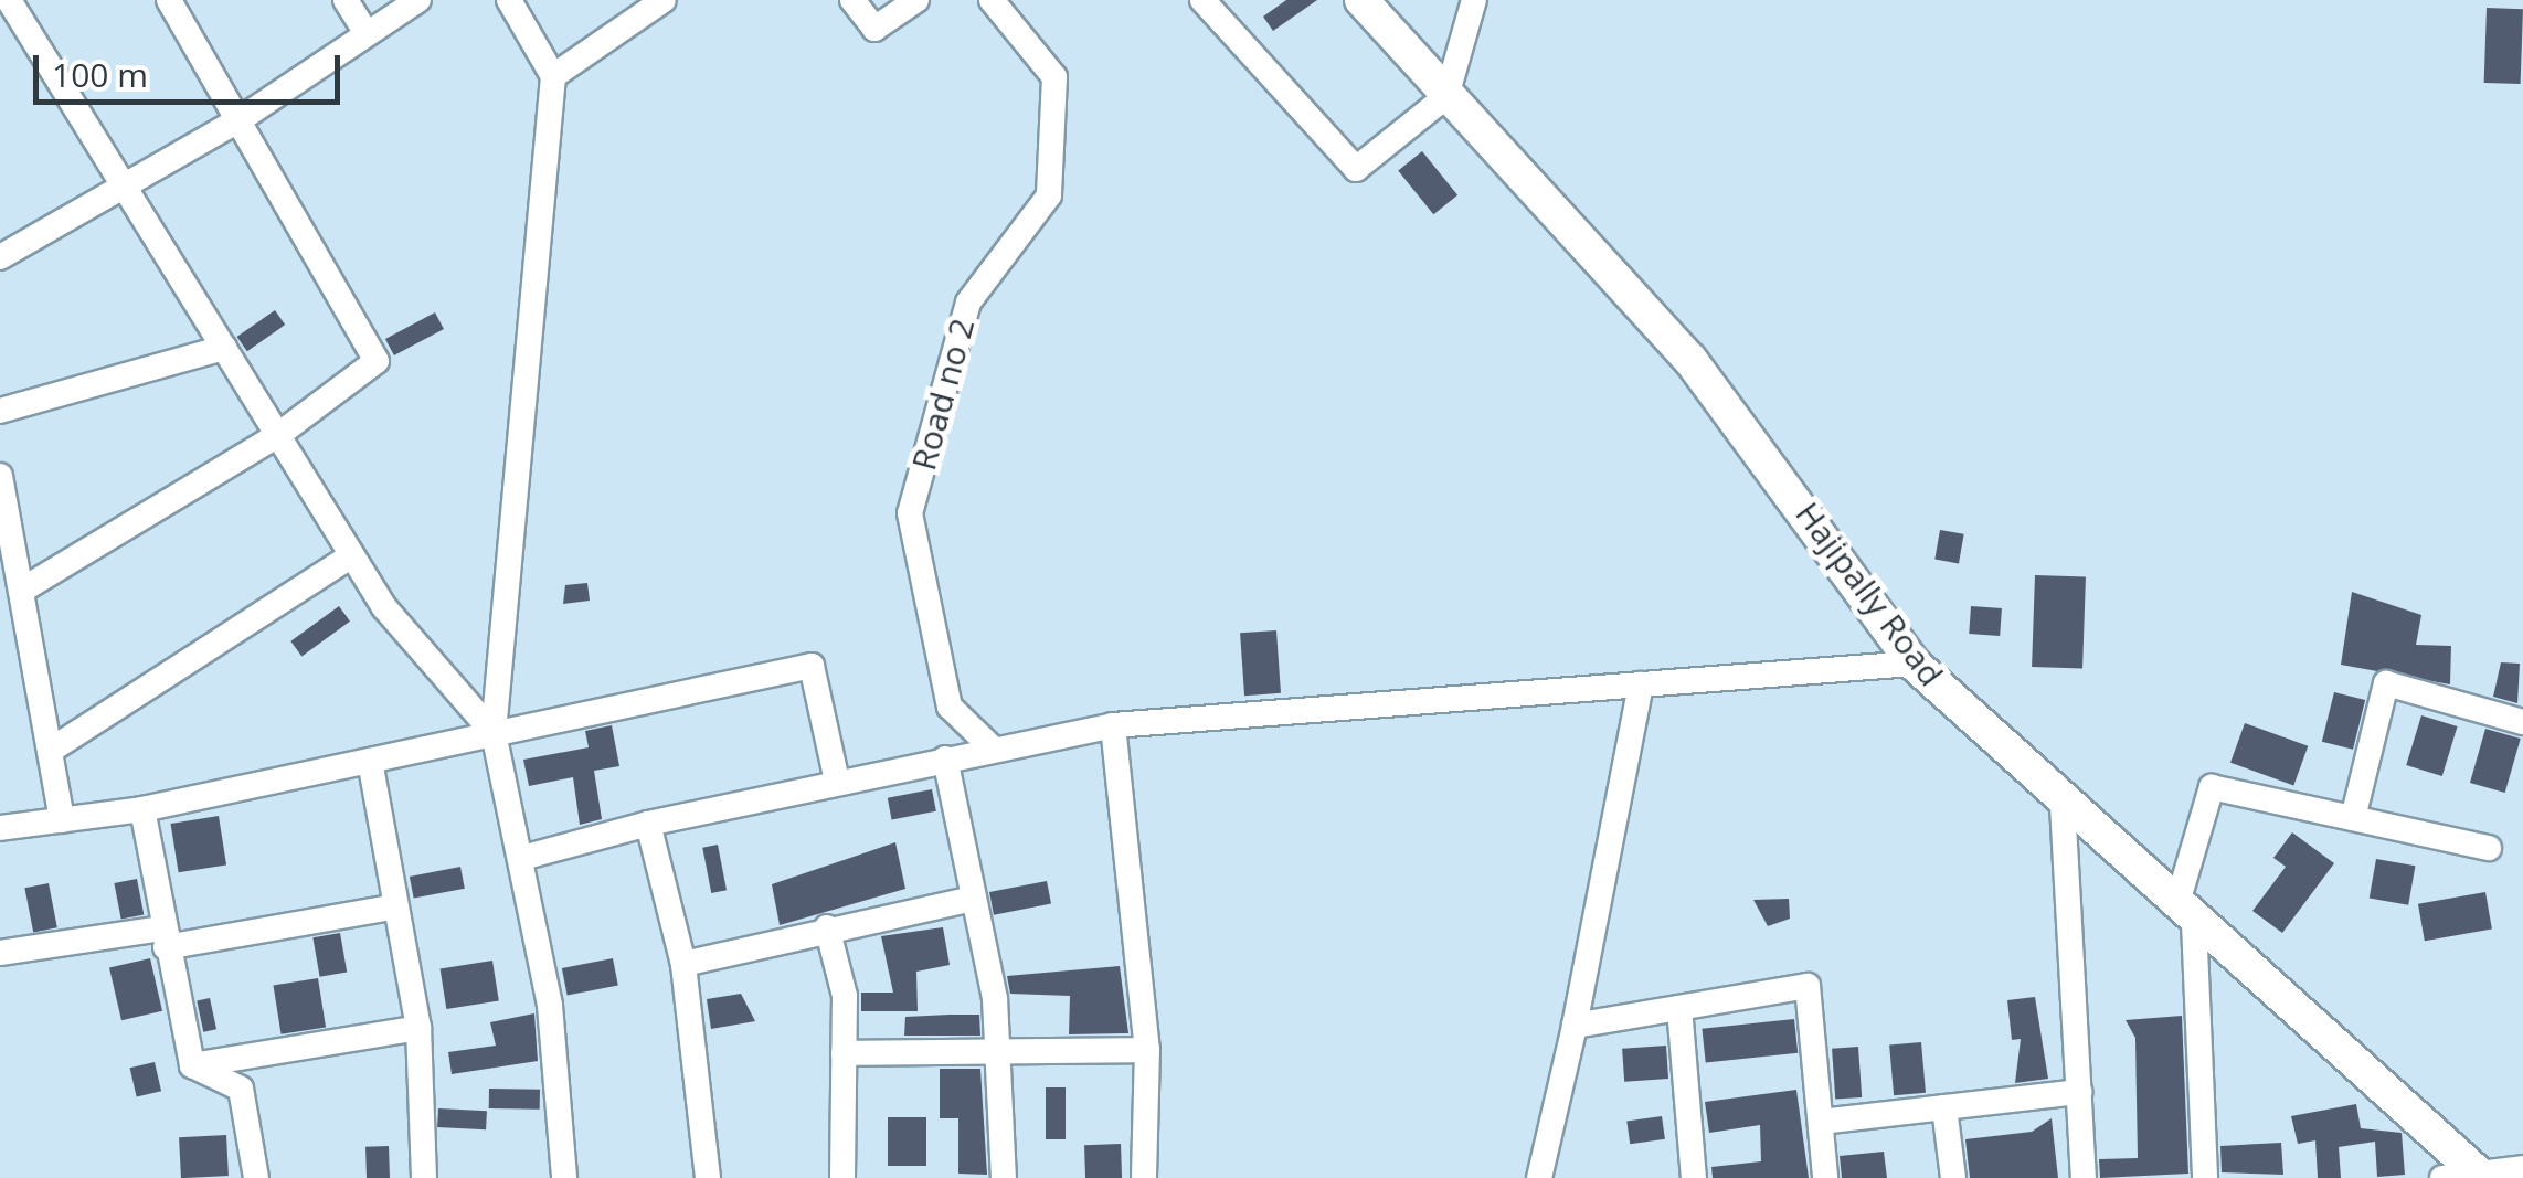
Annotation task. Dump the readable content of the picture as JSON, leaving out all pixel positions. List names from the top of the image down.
{
  "streets": {
    "street": ["Road no 2", "Hajipally Road"]
  },
  "scale_bar": "100 m"
}
